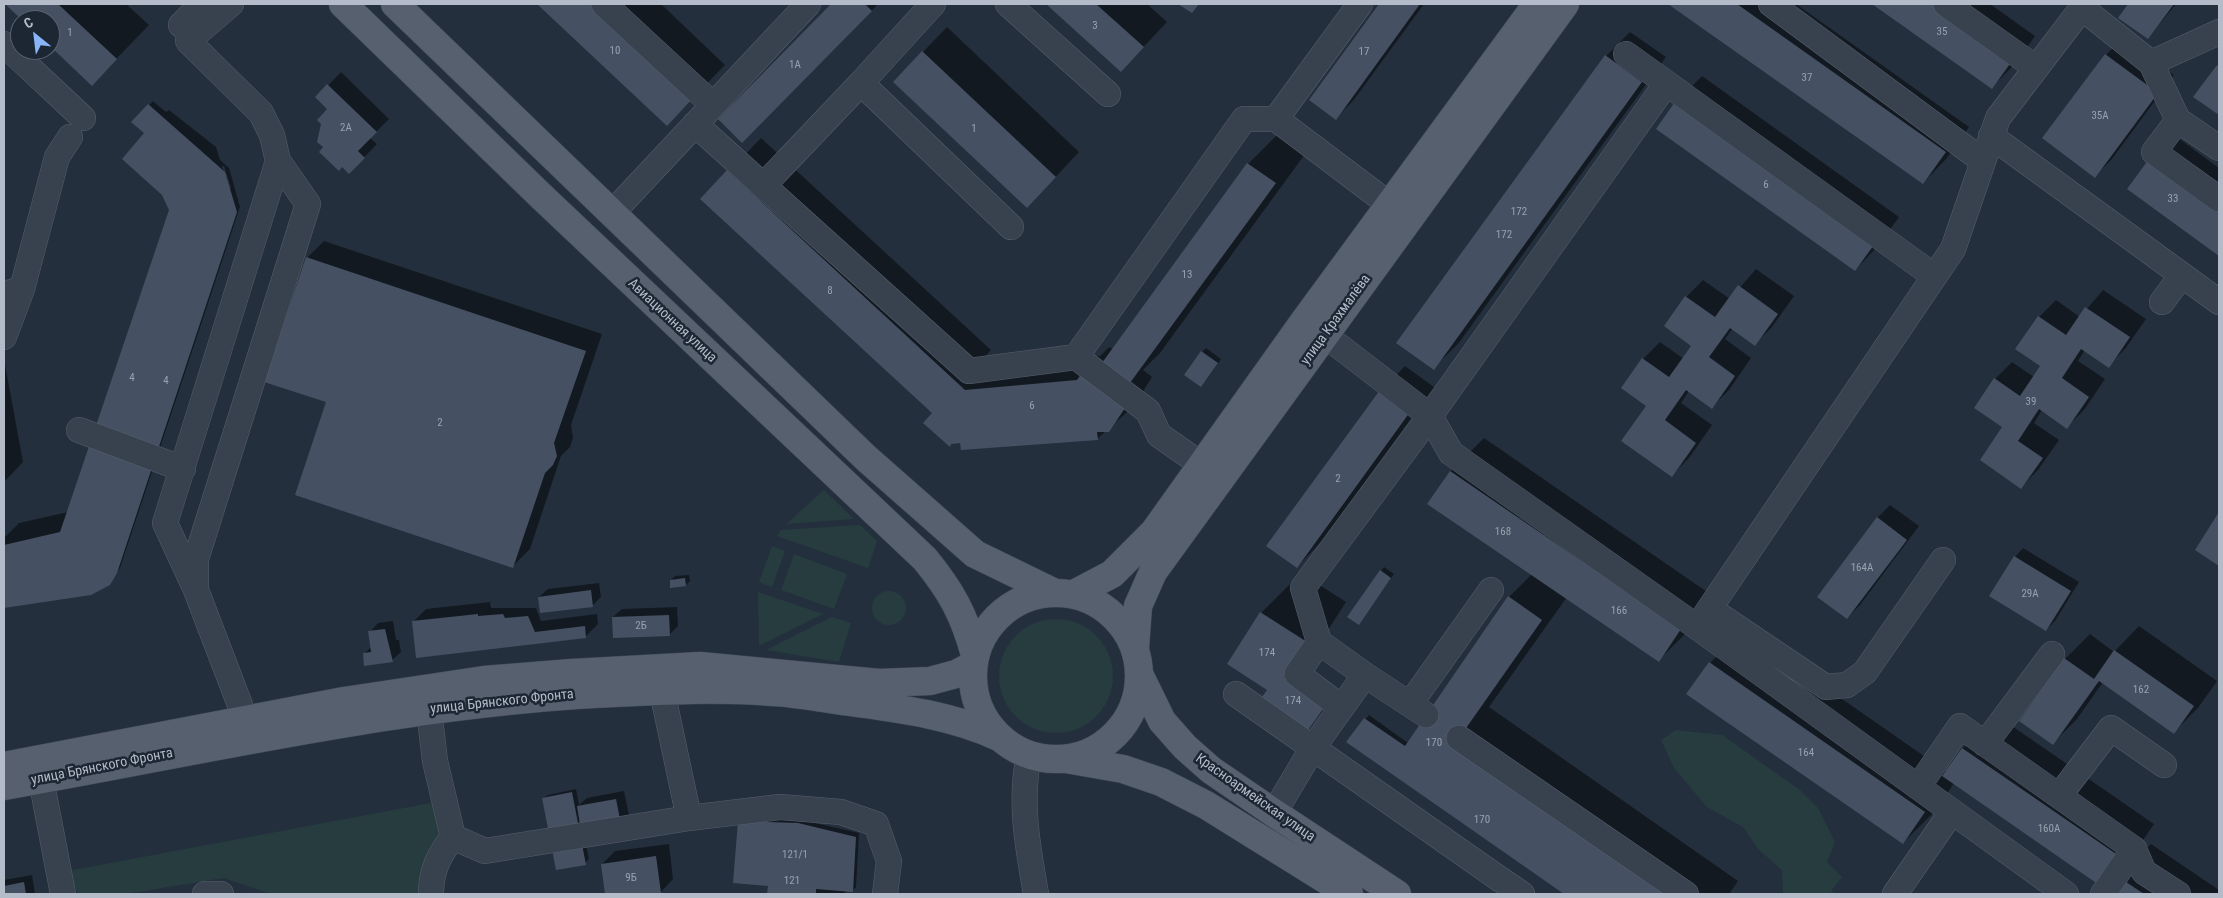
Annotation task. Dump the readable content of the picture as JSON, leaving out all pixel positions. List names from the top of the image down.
{
  "streets": {
    "main road": [
      "улица Крахмалёва",
      "Авиационная улица",
      "улица Брянского Фронта",
      "Красноармейская улица"
    ]
  },
  "crossings": [
    ["улица Крахмалёва", "Авиационная улица"],
    ["улица Крахмалёва", "улица Брянского Фронта"],
    ["улица Крахмалёва", "Красноармейская улица"],
    ["Авиационная улица", "улица Брянского Фронта"],
    ["Авиационная улица", "Красноармейская улица"],
    ["улица Брянского Фронта", "Красноармейская улица"]
  ],
  "house_numbers": [
    "3",
    "35",
    "1",
    "10",
    "17",
    "1А",
    "37",
    "35А",
    "2А",
    "1",
    "6",
    "33",
    "172",
    "172",
    "13",
    "8",
    "4",
    "4",
    "39",
    "6",
    "2",
    "2",
    "168",
    "164А",
    "29А",
    "166",
    "2Б",
    "174",
    "162",
    "174",
    "170",
    "164",
    "170",
    "160А",
    "121/1",
    "9Б",
    "121"
  ],
  "north": "top left"
}
